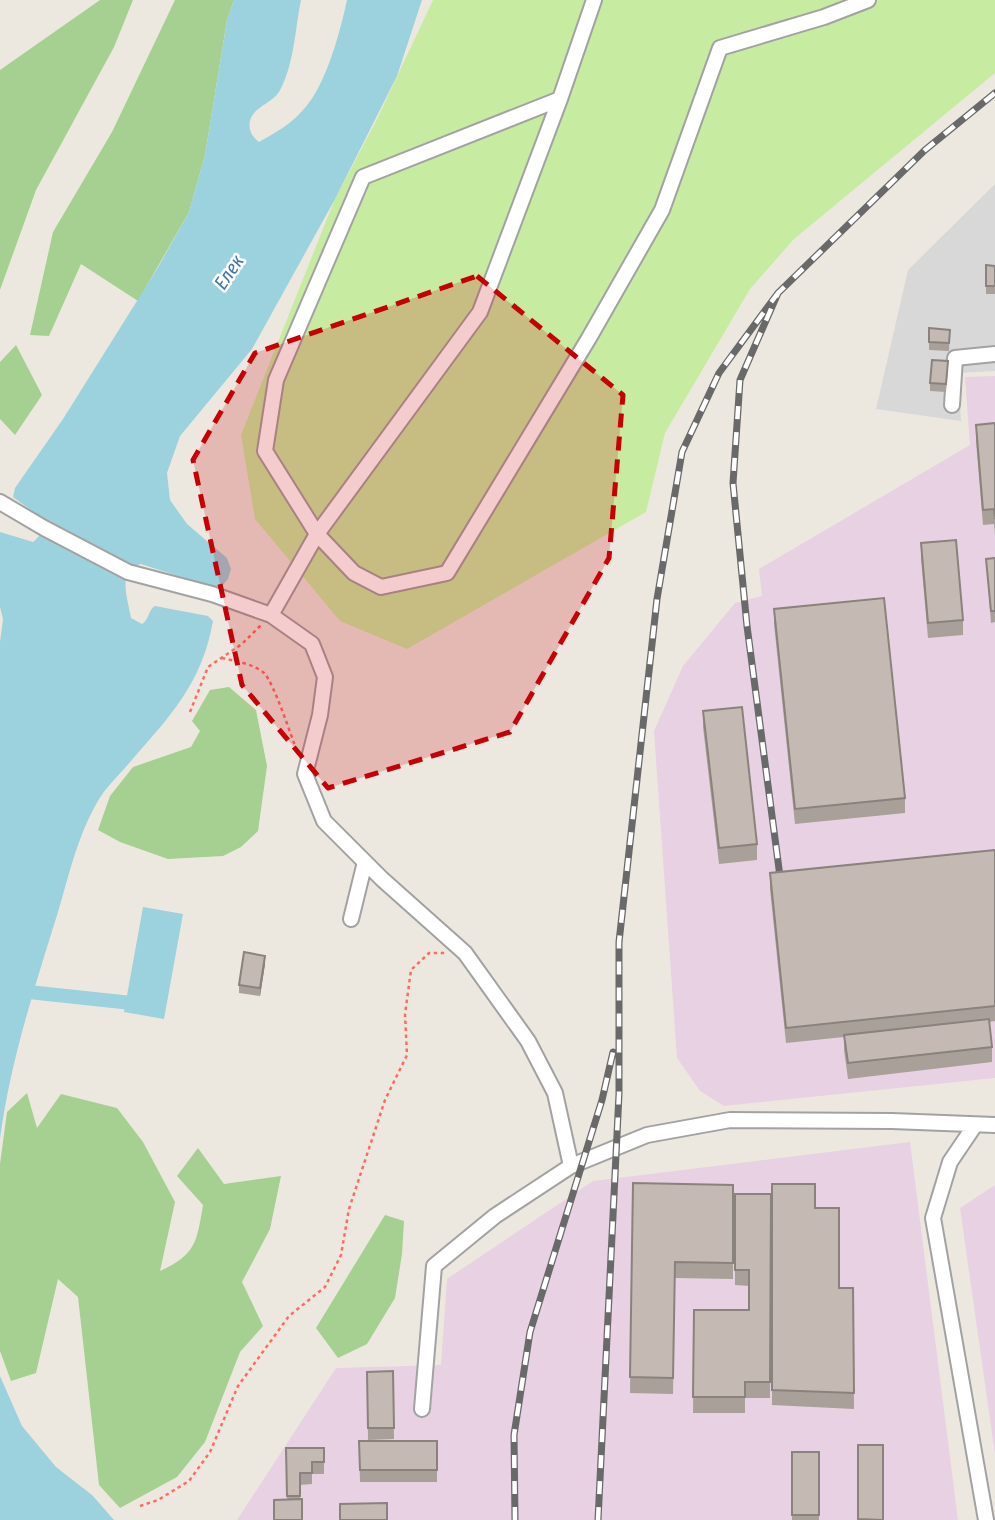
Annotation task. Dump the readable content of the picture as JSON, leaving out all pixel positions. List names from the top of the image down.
{
  "water": ["Елек"]
}
